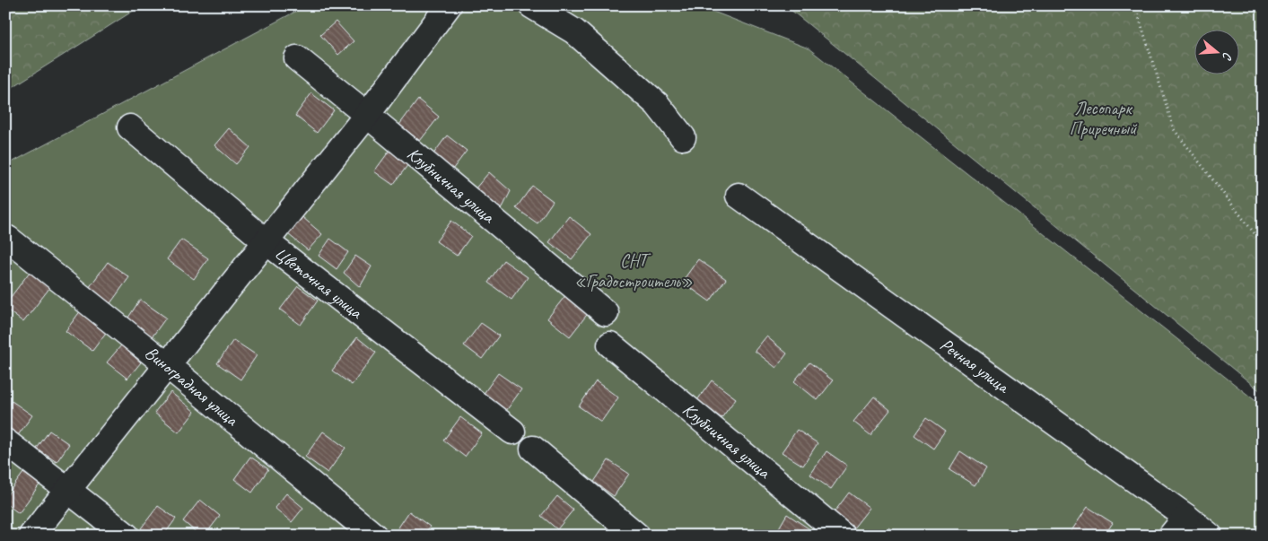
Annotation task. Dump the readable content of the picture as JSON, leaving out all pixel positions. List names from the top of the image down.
{
  "streets": {
    "street": [
      "Клубничная улица",
      "Цветочная улица",
      "Речная улица",
      "Виноградная улица"
    ]
  },
  "parks": ["Лесопарк Приречный", "СНТ «Градостроитель»"],
  "north": "right"
}
